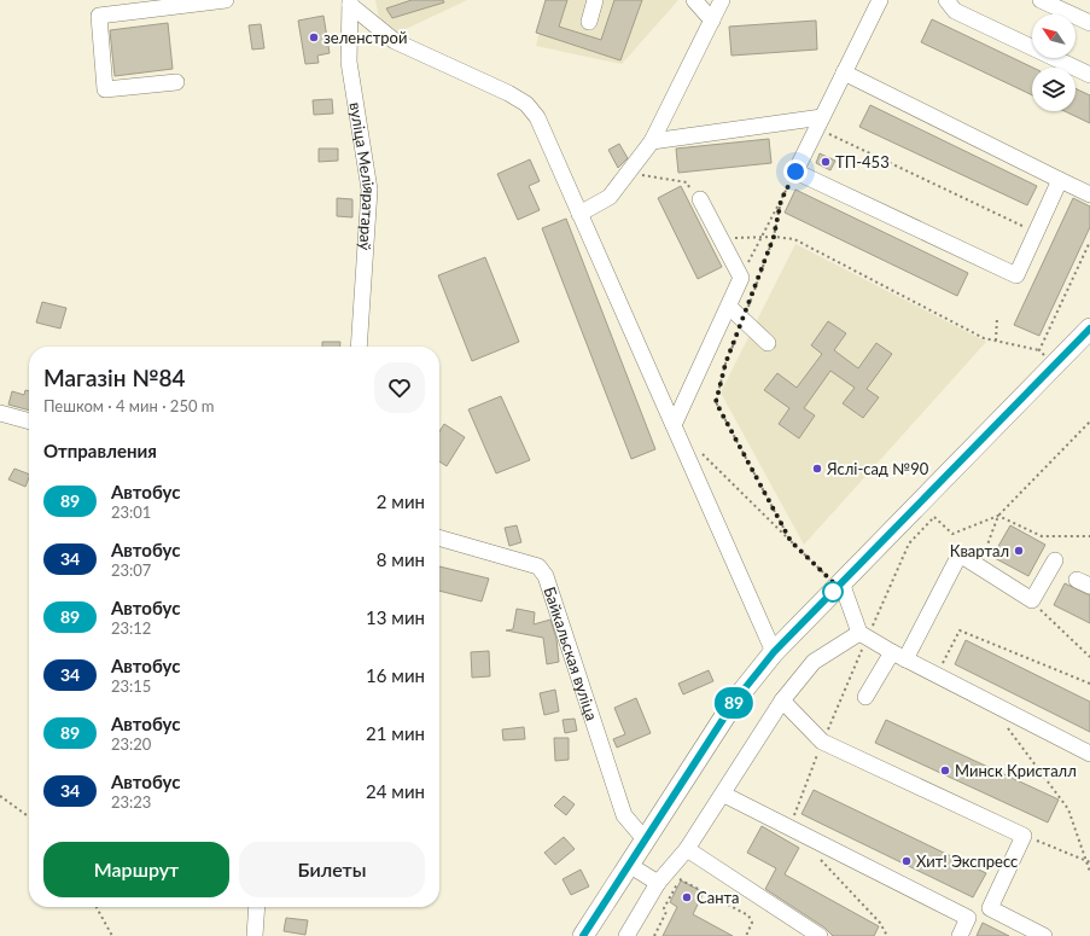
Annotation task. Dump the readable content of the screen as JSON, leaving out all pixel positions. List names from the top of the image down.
{
  "streets": {
    "street": ["вуліца Меліяратараў", "Байкальская вуліца"]
  },
  "places": [
    "зеленстрой",
    "ТП-453",
    "Яслі-сад №90",
    "Квартал",
    "Минск Кристалл",
    "Хит! Экспресс",
    "Санта"
  ],
  "lines": ["bus line 89"],
  "north": "top left",
  "page": {
    "on_map": "89",
    "heading": [
      ["Магазін №84", "Пешком · 4 мин · 250 m"],
      "Отправления"
    ],
    "list": [
      {
        "mark": "89",
        "name": "Автобус",
        "note": "23:01",
        "value": "2 мин"
      },
      {
        "mark": "34",
        "name": "Автобус",
        "note": "23:07",
        "value": "8 мин"
      },
      {
        "mark": "89",
        "name": "Автобус",
        "note": "23:12",
        "value": "13 мин"
      },
      {
        "mark": "34",
        "name": "Автобус",
        "note": "23:15",
        "value": "16 мин"
      },
      {
        "mark": "89",
        "name": "Автобус",
        "note": "23:20",
        "value": "21 мин"
      },
      {
        "mark": "34",
        "name": "Автобус",
        "note": "23:23",
        "value": "24 мин"
      }
    ],
    "buttons": ["Маршрут", "Билеты"]
  }
}
